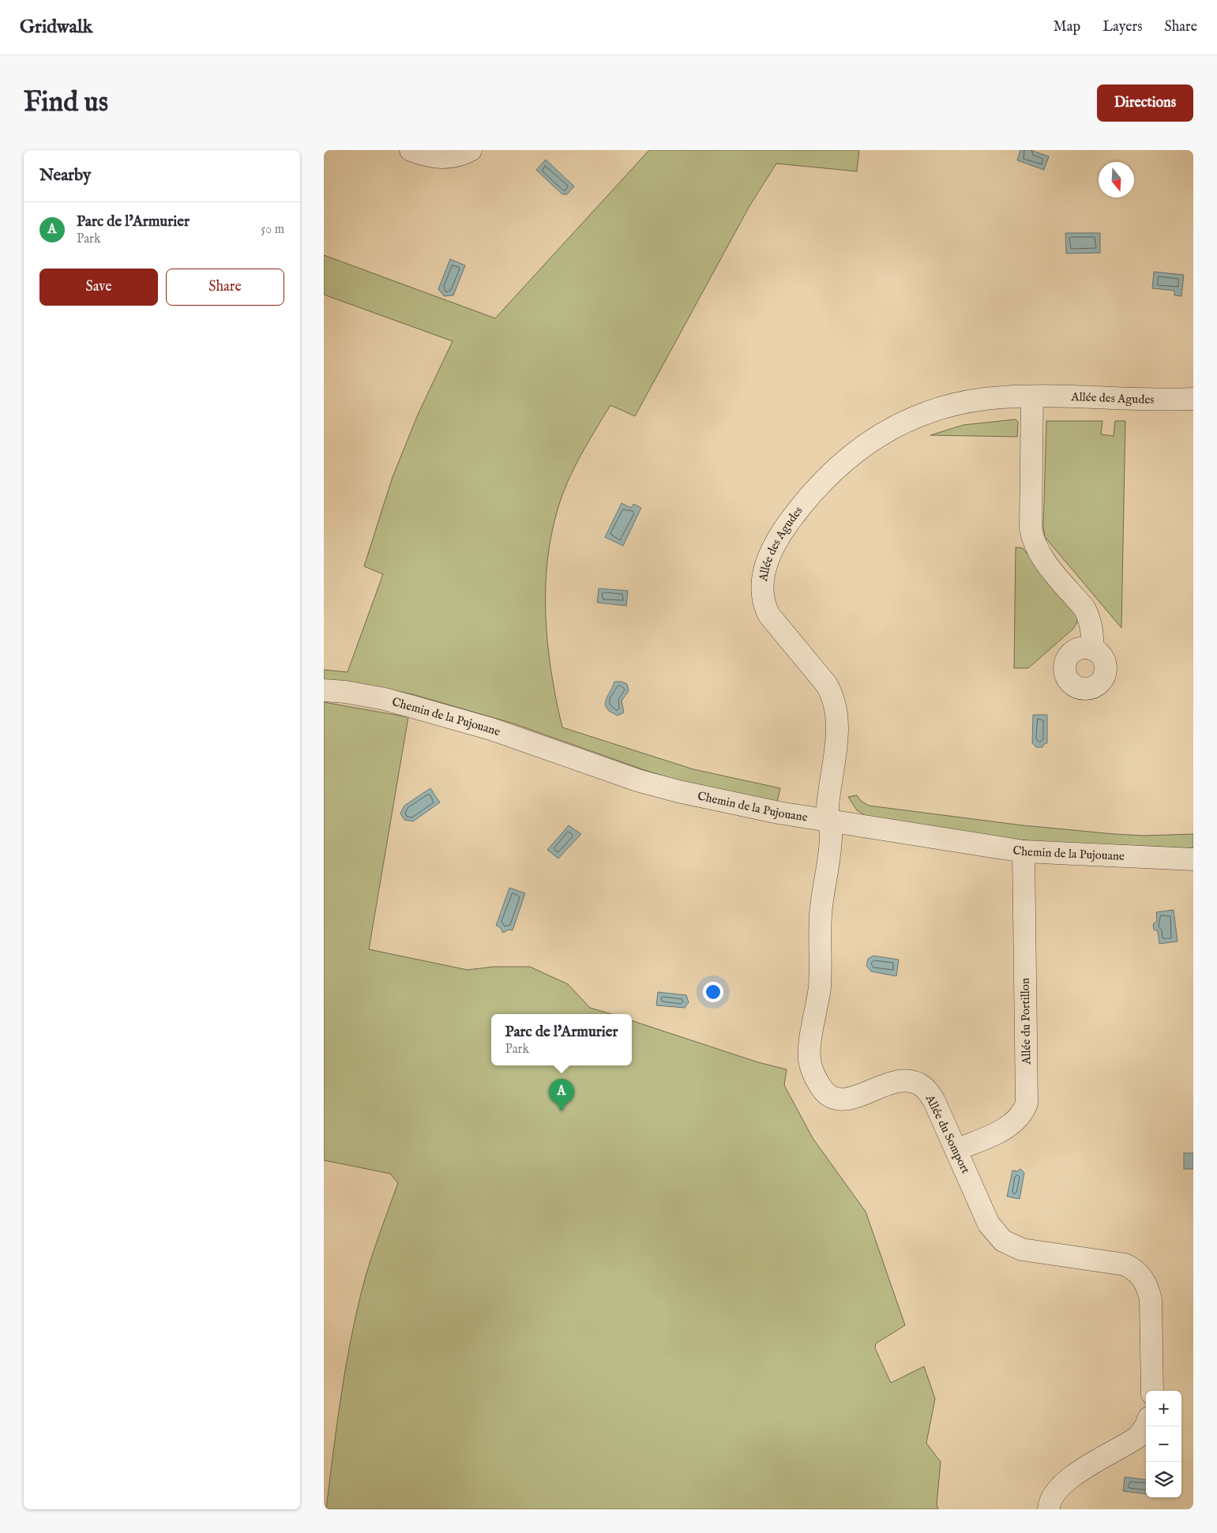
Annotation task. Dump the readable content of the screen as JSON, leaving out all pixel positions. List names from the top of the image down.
{
  "streets": {
    "street": [
      "Allée des Agudes",
      "Chemin de la Pujouane",
      "Allée du Portillon",
      "Allée du Somport"
    ]
  },
  "crossings": [
    ["Allée des Agudes", "Chemin de la Pujouane"],
    ["Allée des Agudes", "Allée du Somport"],
    ["Chemin de la Pujouane", "Allée du Portillon"],
    ["Chemin de la Pujouane", "Allée du Somport"],
    ["Allée du Portillon", "Allée du Somport"]
  ],
  "north": "bottom",
  "page": {
    "header": "Gridwalk",
    "nav": ["Map", "Layers", "Share"],
    "buttons": [
      "Directions",
      ["Save", "Share"]
    ],
    "title": "Find us",
    "heading": "Nearby",
    "list": [
      {
        "mark": "A",
        "name": "Parc de l'Armurier",
        "note": "Park",
        "value": "50 m"
      }
    ],
    "popup": ["Parc de l'Armurier", "Park"],
    "pins": "A",
    "map_buttons": ["+", "−"]
  }
}
